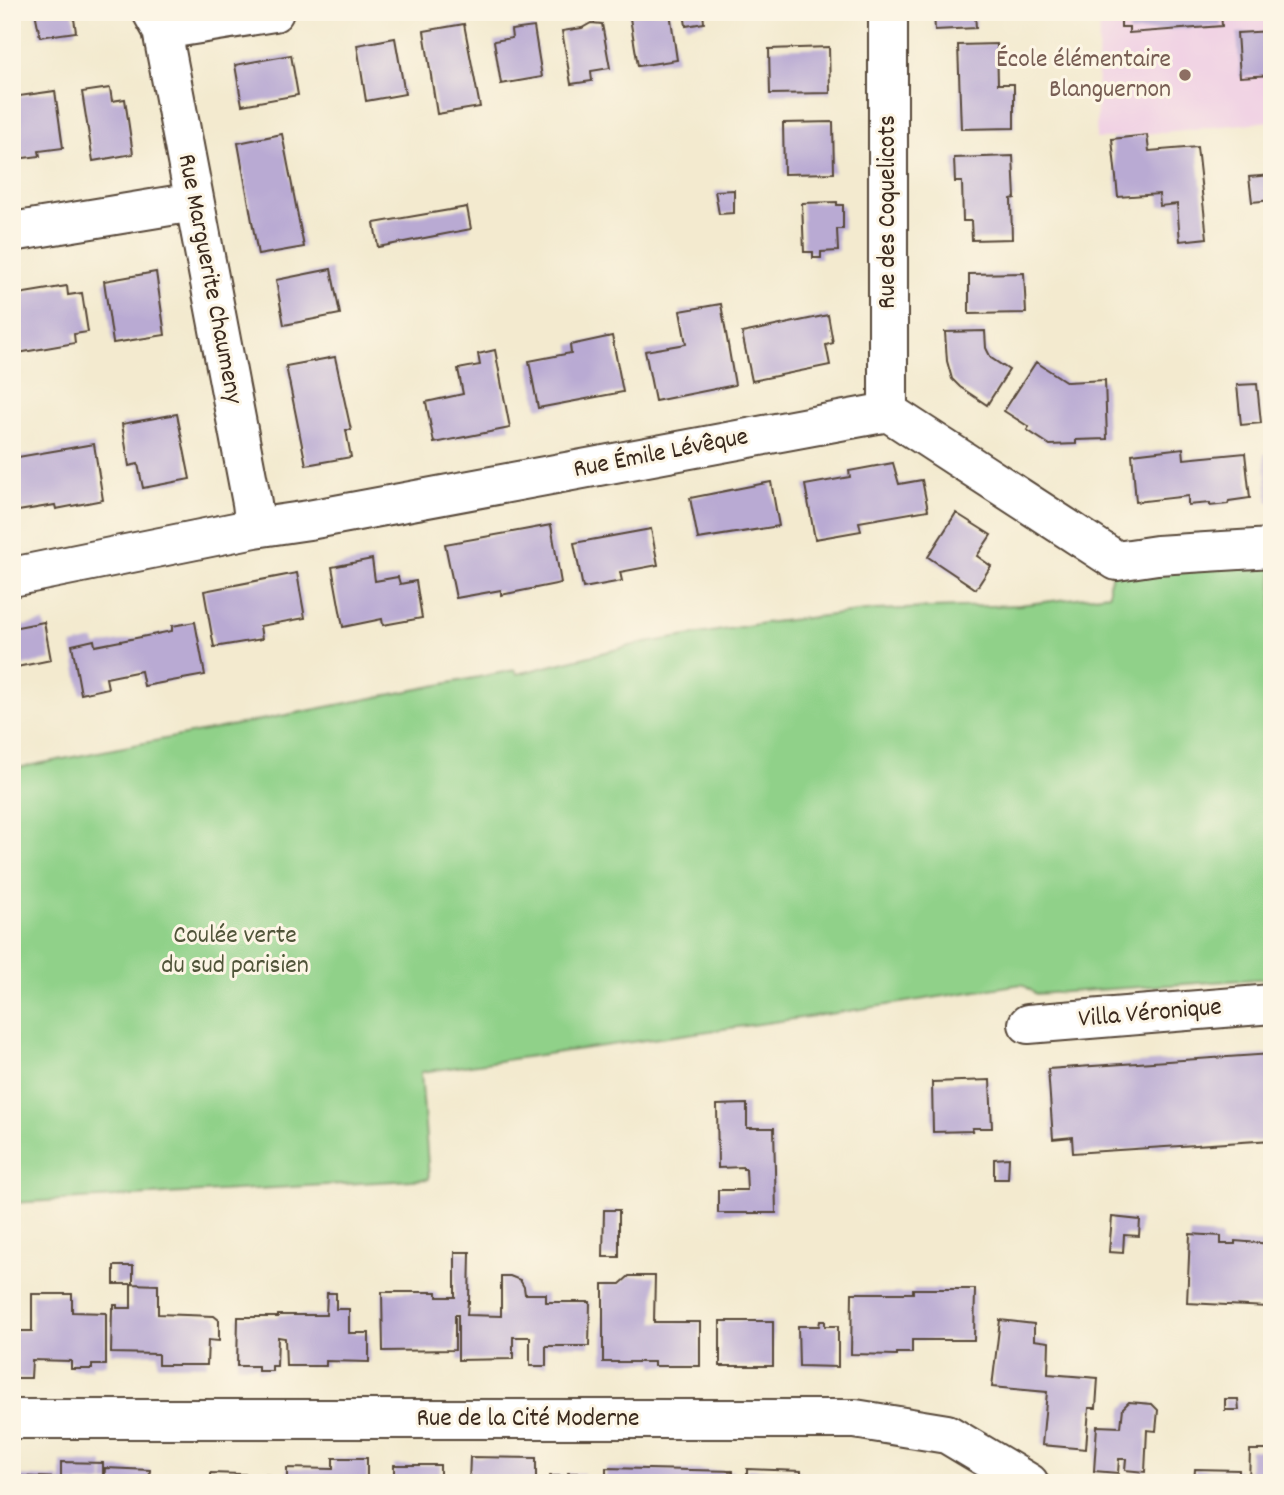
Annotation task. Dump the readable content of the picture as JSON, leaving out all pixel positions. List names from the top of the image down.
{
  "streets": {
    "street": [
      "Rue des Coquelicots",
      "Rue Marguerite Chaumeny",
      "Rue Émile Lévêque",
      "Villa Véronique",
      "Rue de la Cité Moderne"
    ]
  },
  "crossings": [
    ["Rue des Coquelicots", "Rue Émile Lévêque"],
    ["Rue Marguerite Chaumeny", "Rue Émile Lévêque"]
  ],
  "parks": ["Coulée verte du sud parisien"],
  "places": ["École élémentaire Blanguernon"]
}
